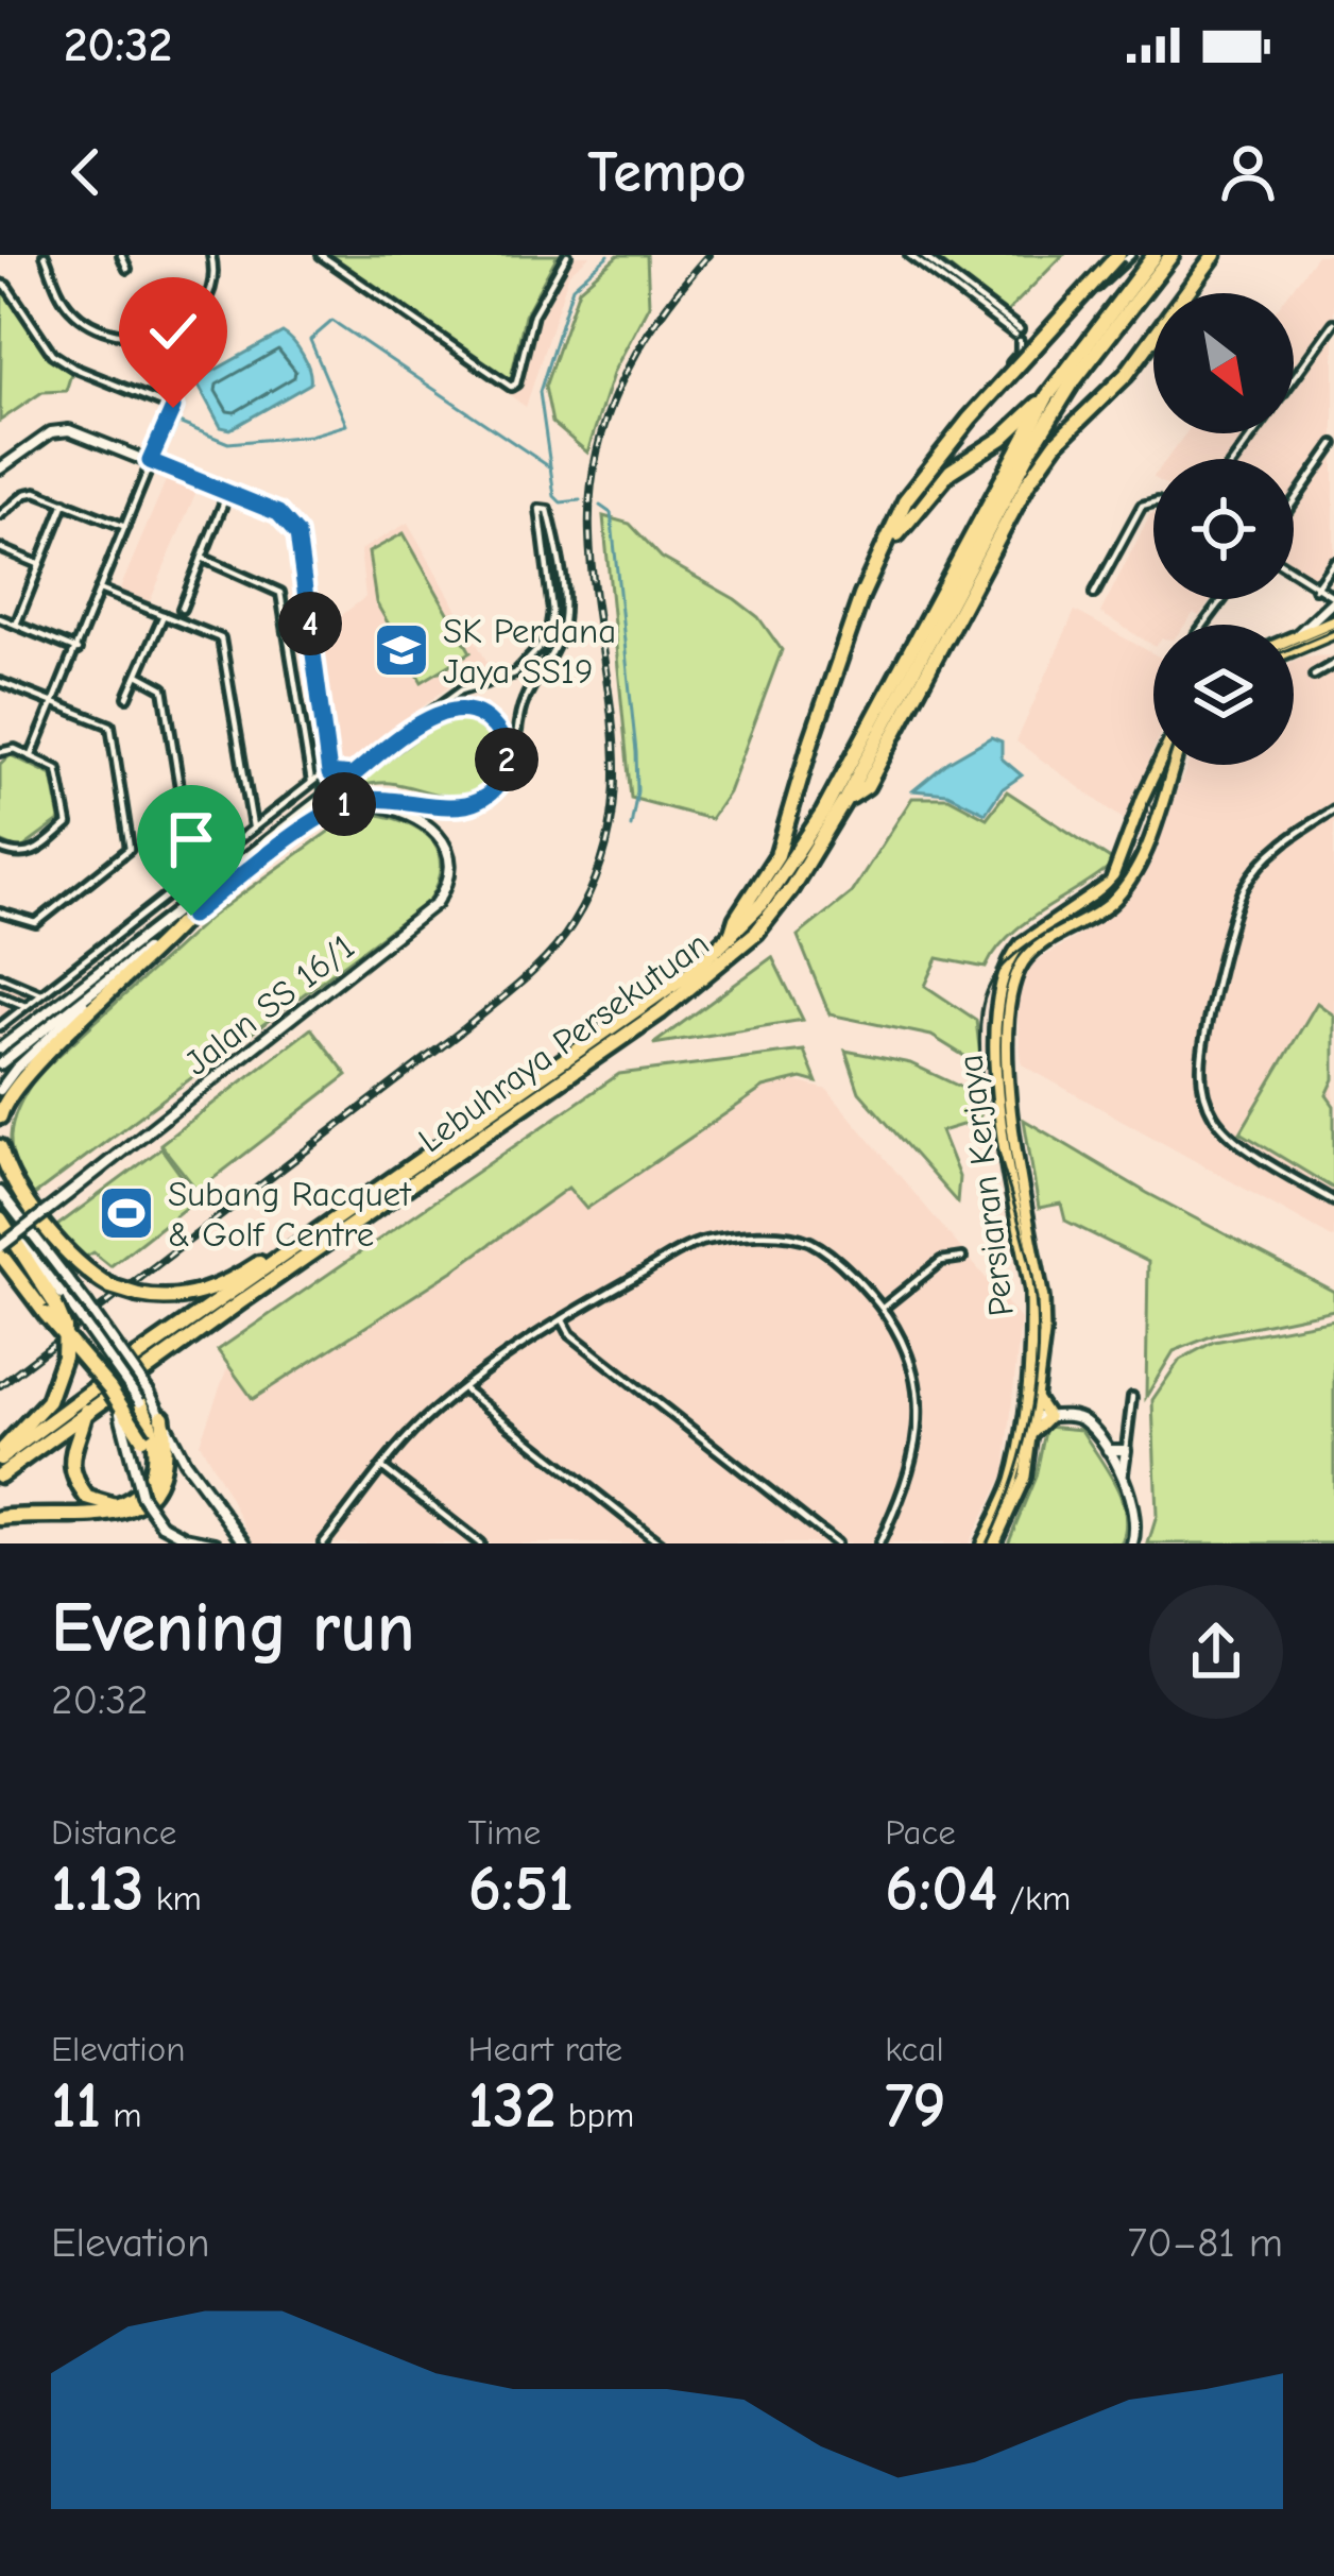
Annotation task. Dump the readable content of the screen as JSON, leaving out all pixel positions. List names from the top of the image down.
{
  "streets": {
    "highway": ["Lebuhraya Persekutuan"],
    "main road": ["Jalan SS 16/1", "Persiaran Kerjaya"]
  },
  "places": {
    "school or university": ["SK Perdana Jaya SS19"],
    "sports": ["Subang Racquet & Golf Centre"]
  },
  "north": "bottom right",
  "page": {
    "status": "20:32",
    "header": "Tempo",
    "pins": ["4", "2", "1"],
    "heading": ["Evening run", "20:32"],
    "stats": [
      ["Distance", "1.13 km"],
      ["Time", "6:51"],
      ["Pace", "6:04 /km"],
      ["Elevation", "11 m"],
      ["Heart rate", "132 bpm"],
      ["kcal", "79"]
    ],
    "chart": ["Elevation", "70–81 m"]
  }
}
